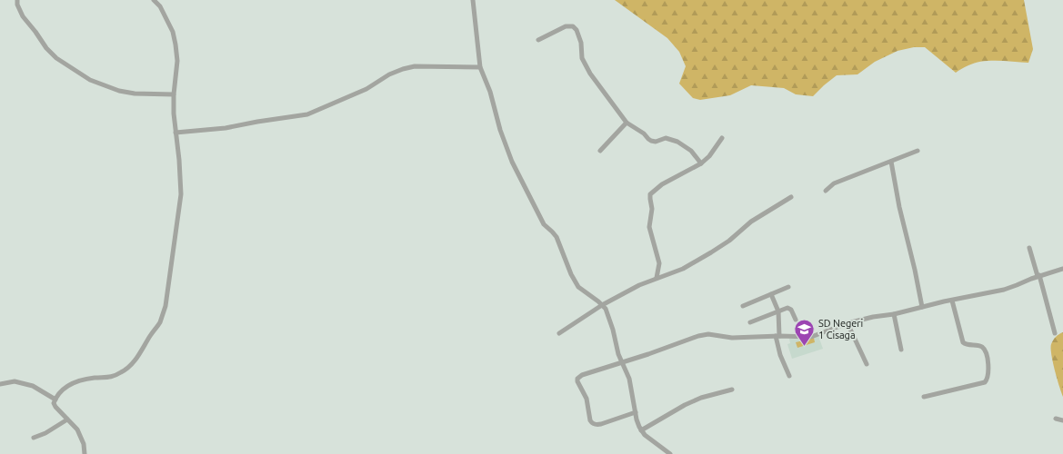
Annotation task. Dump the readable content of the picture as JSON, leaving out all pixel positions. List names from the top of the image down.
{
  "places": {
    "school or university": ["SD Negeri 1 Cisaga"]
  }
}
